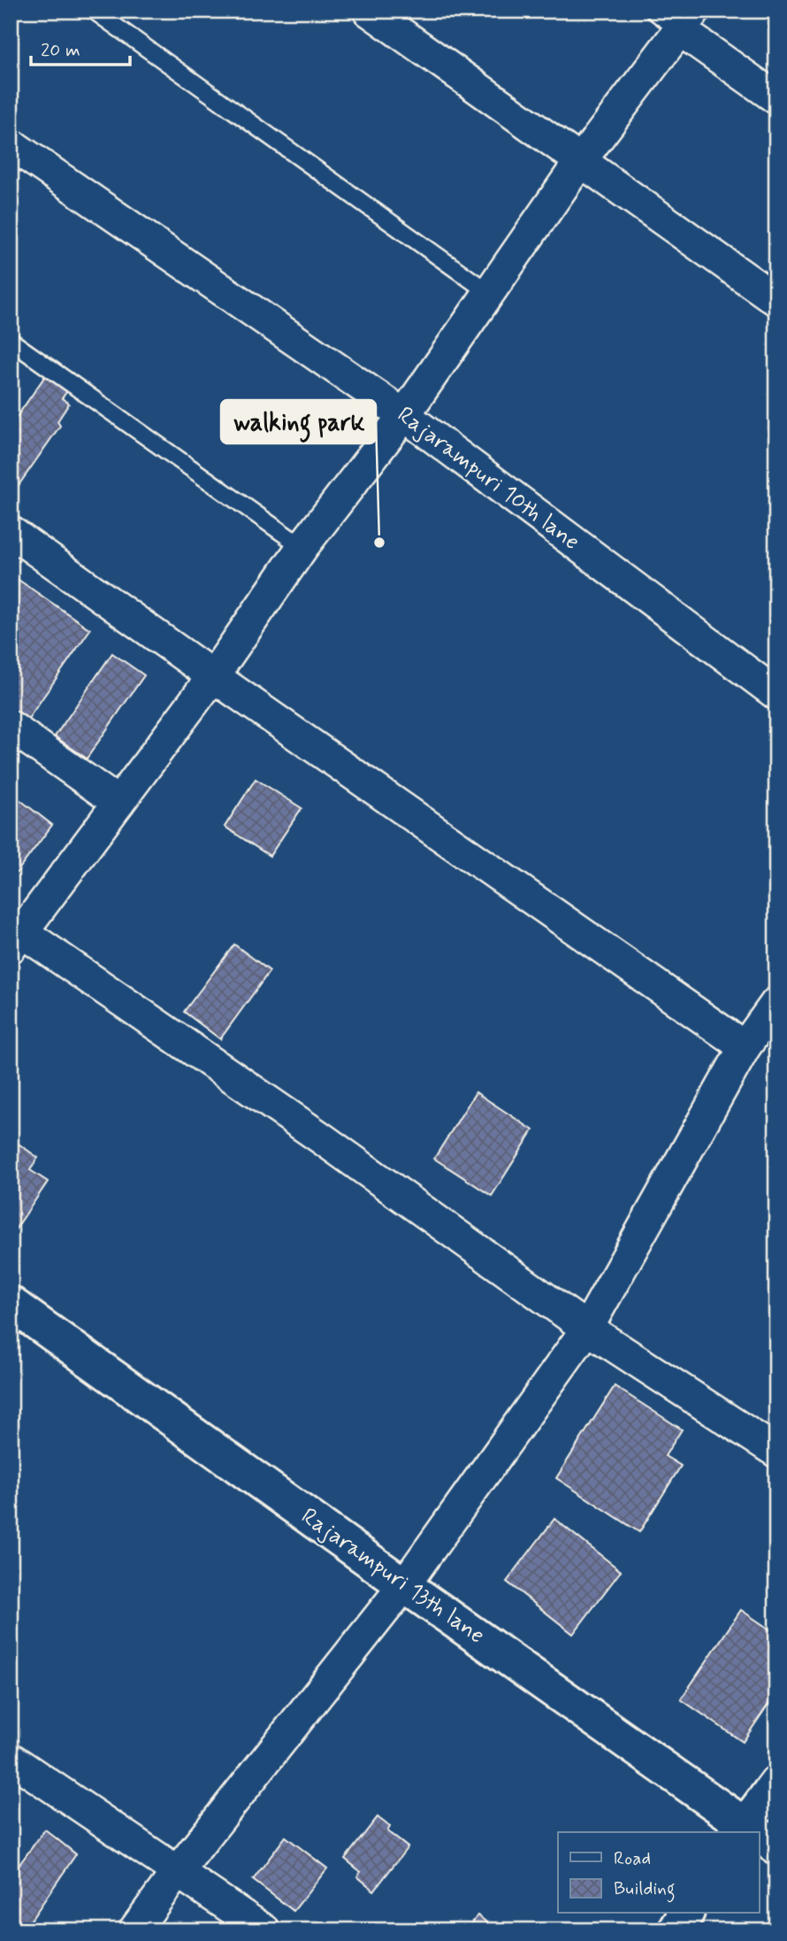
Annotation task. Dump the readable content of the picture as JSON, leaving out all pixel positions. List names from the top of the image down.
{
  "streets": {
    "street": ["Rajarampuri 10th lane", "Rajarampuri 13th lane"]
  },
  "places": ["walking park"],
  "legend": ["Road", "Building"],
  "scale_bar": "20 m"
}
